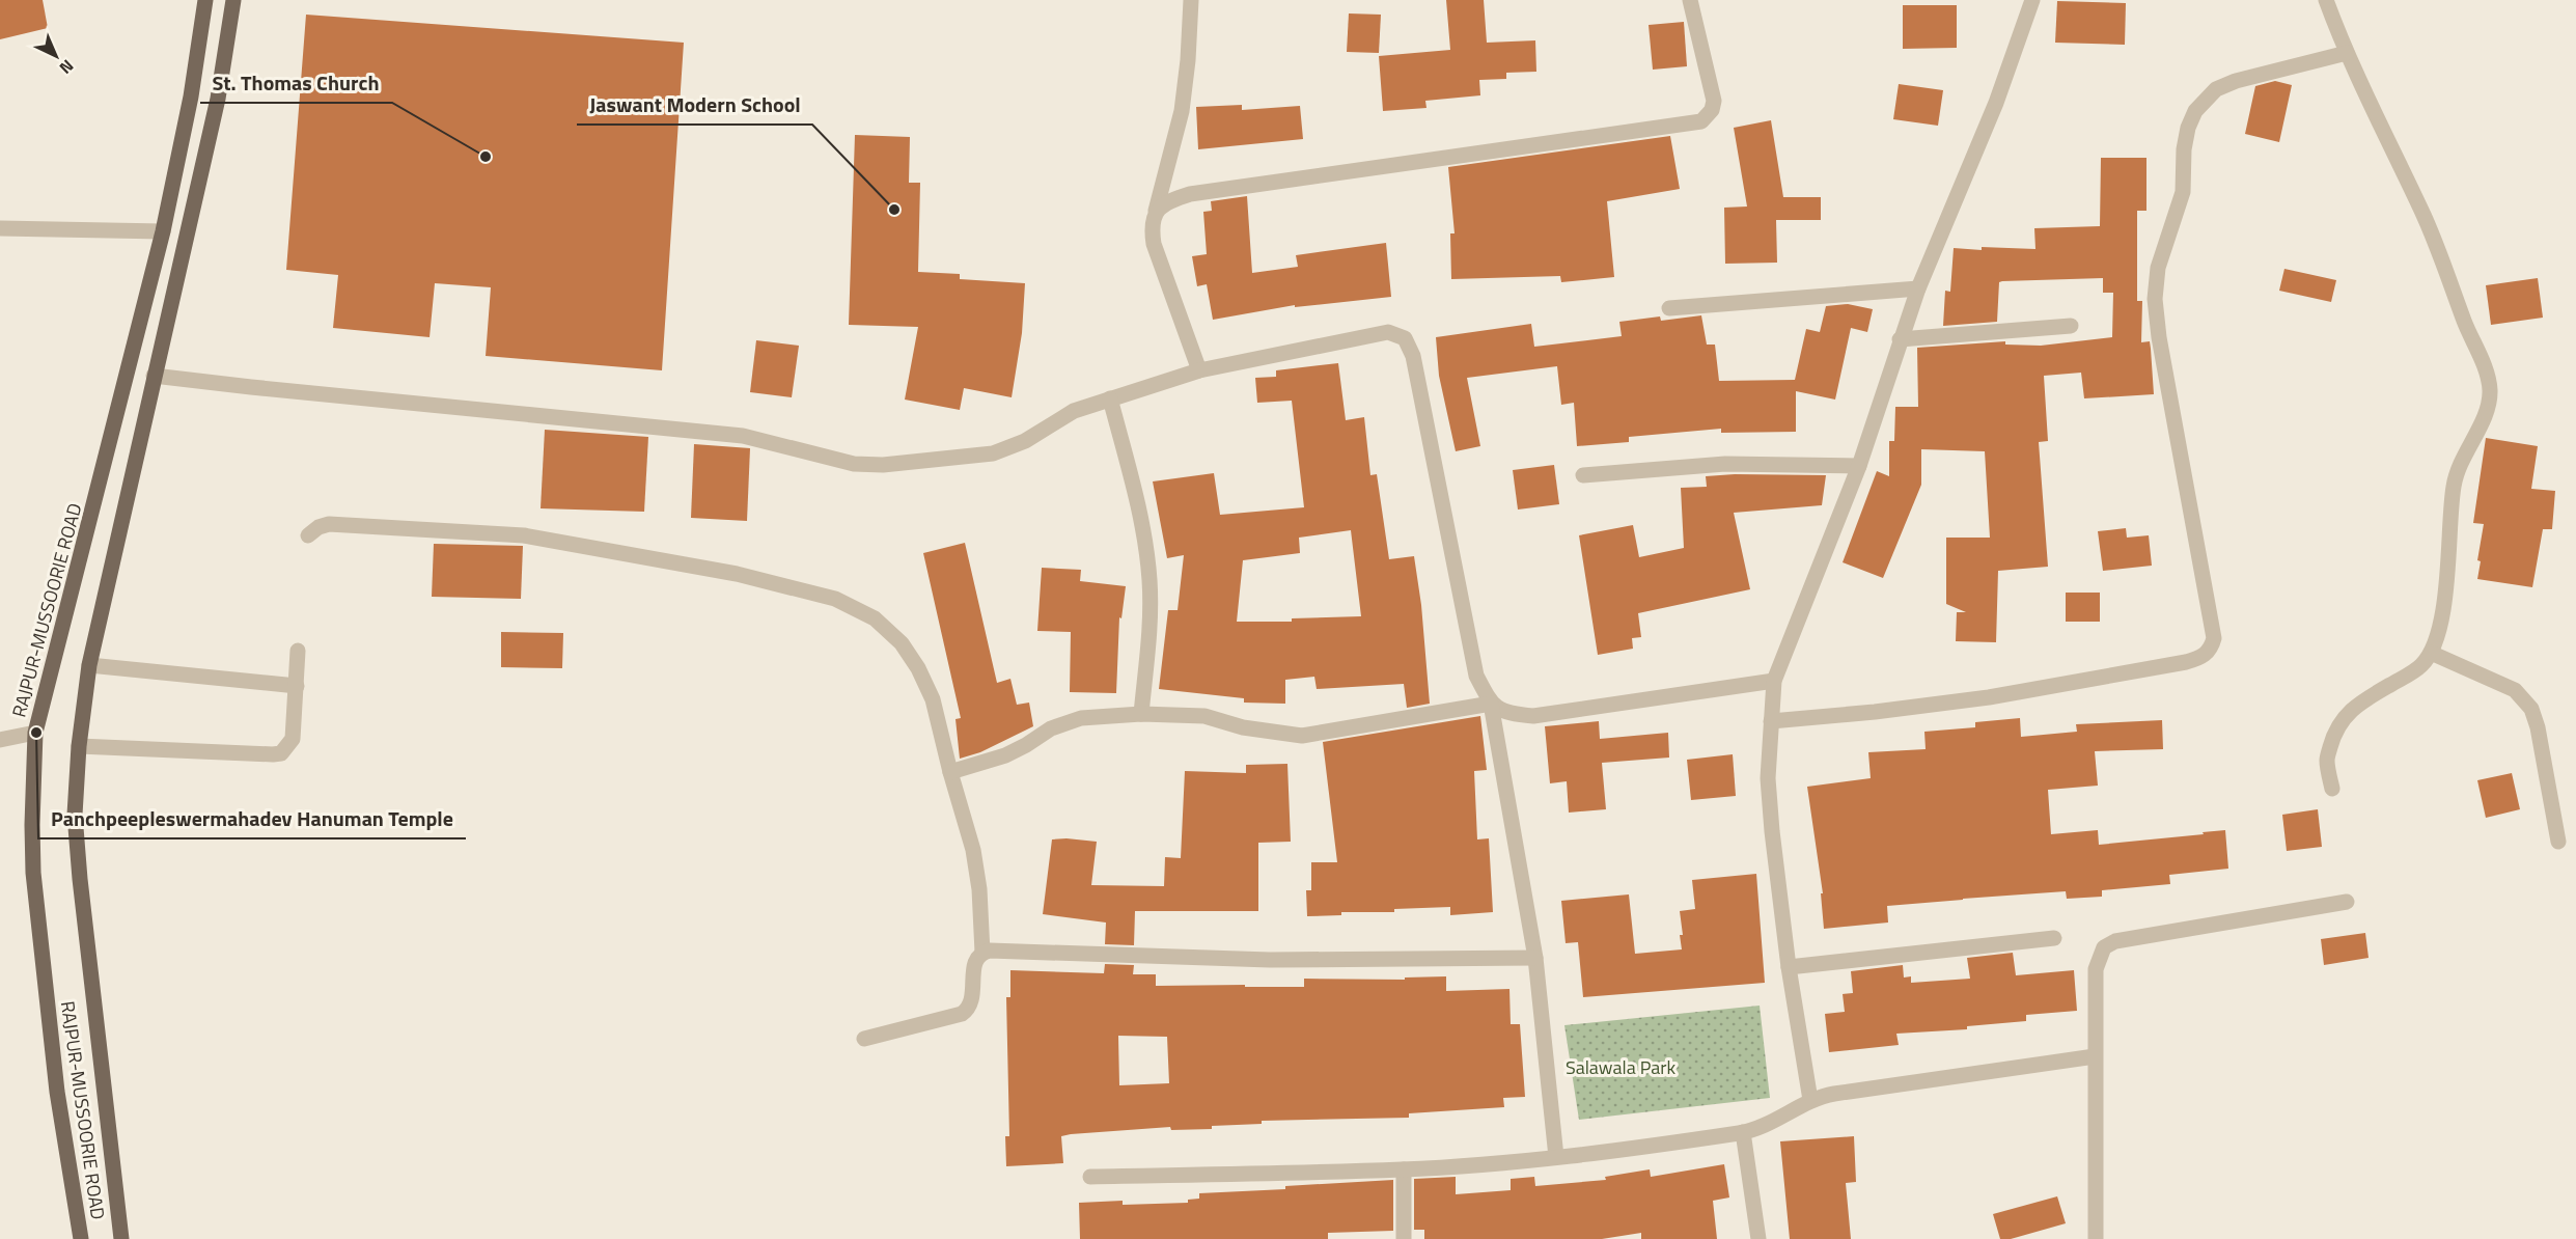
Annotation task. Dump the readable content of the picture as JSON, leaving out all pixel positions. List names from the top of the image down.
{
  "streets": {
    "main road": ["RAJPUR-MUSSOORIE ROAD"]
  },
  "parks": ["Salawala Park"],
  "places": ["St. Thomas Church", "Jaswant Modern School", "Panchpeepleswermahadev Hanuman Temple"],
  "north": "bottom right"
}
